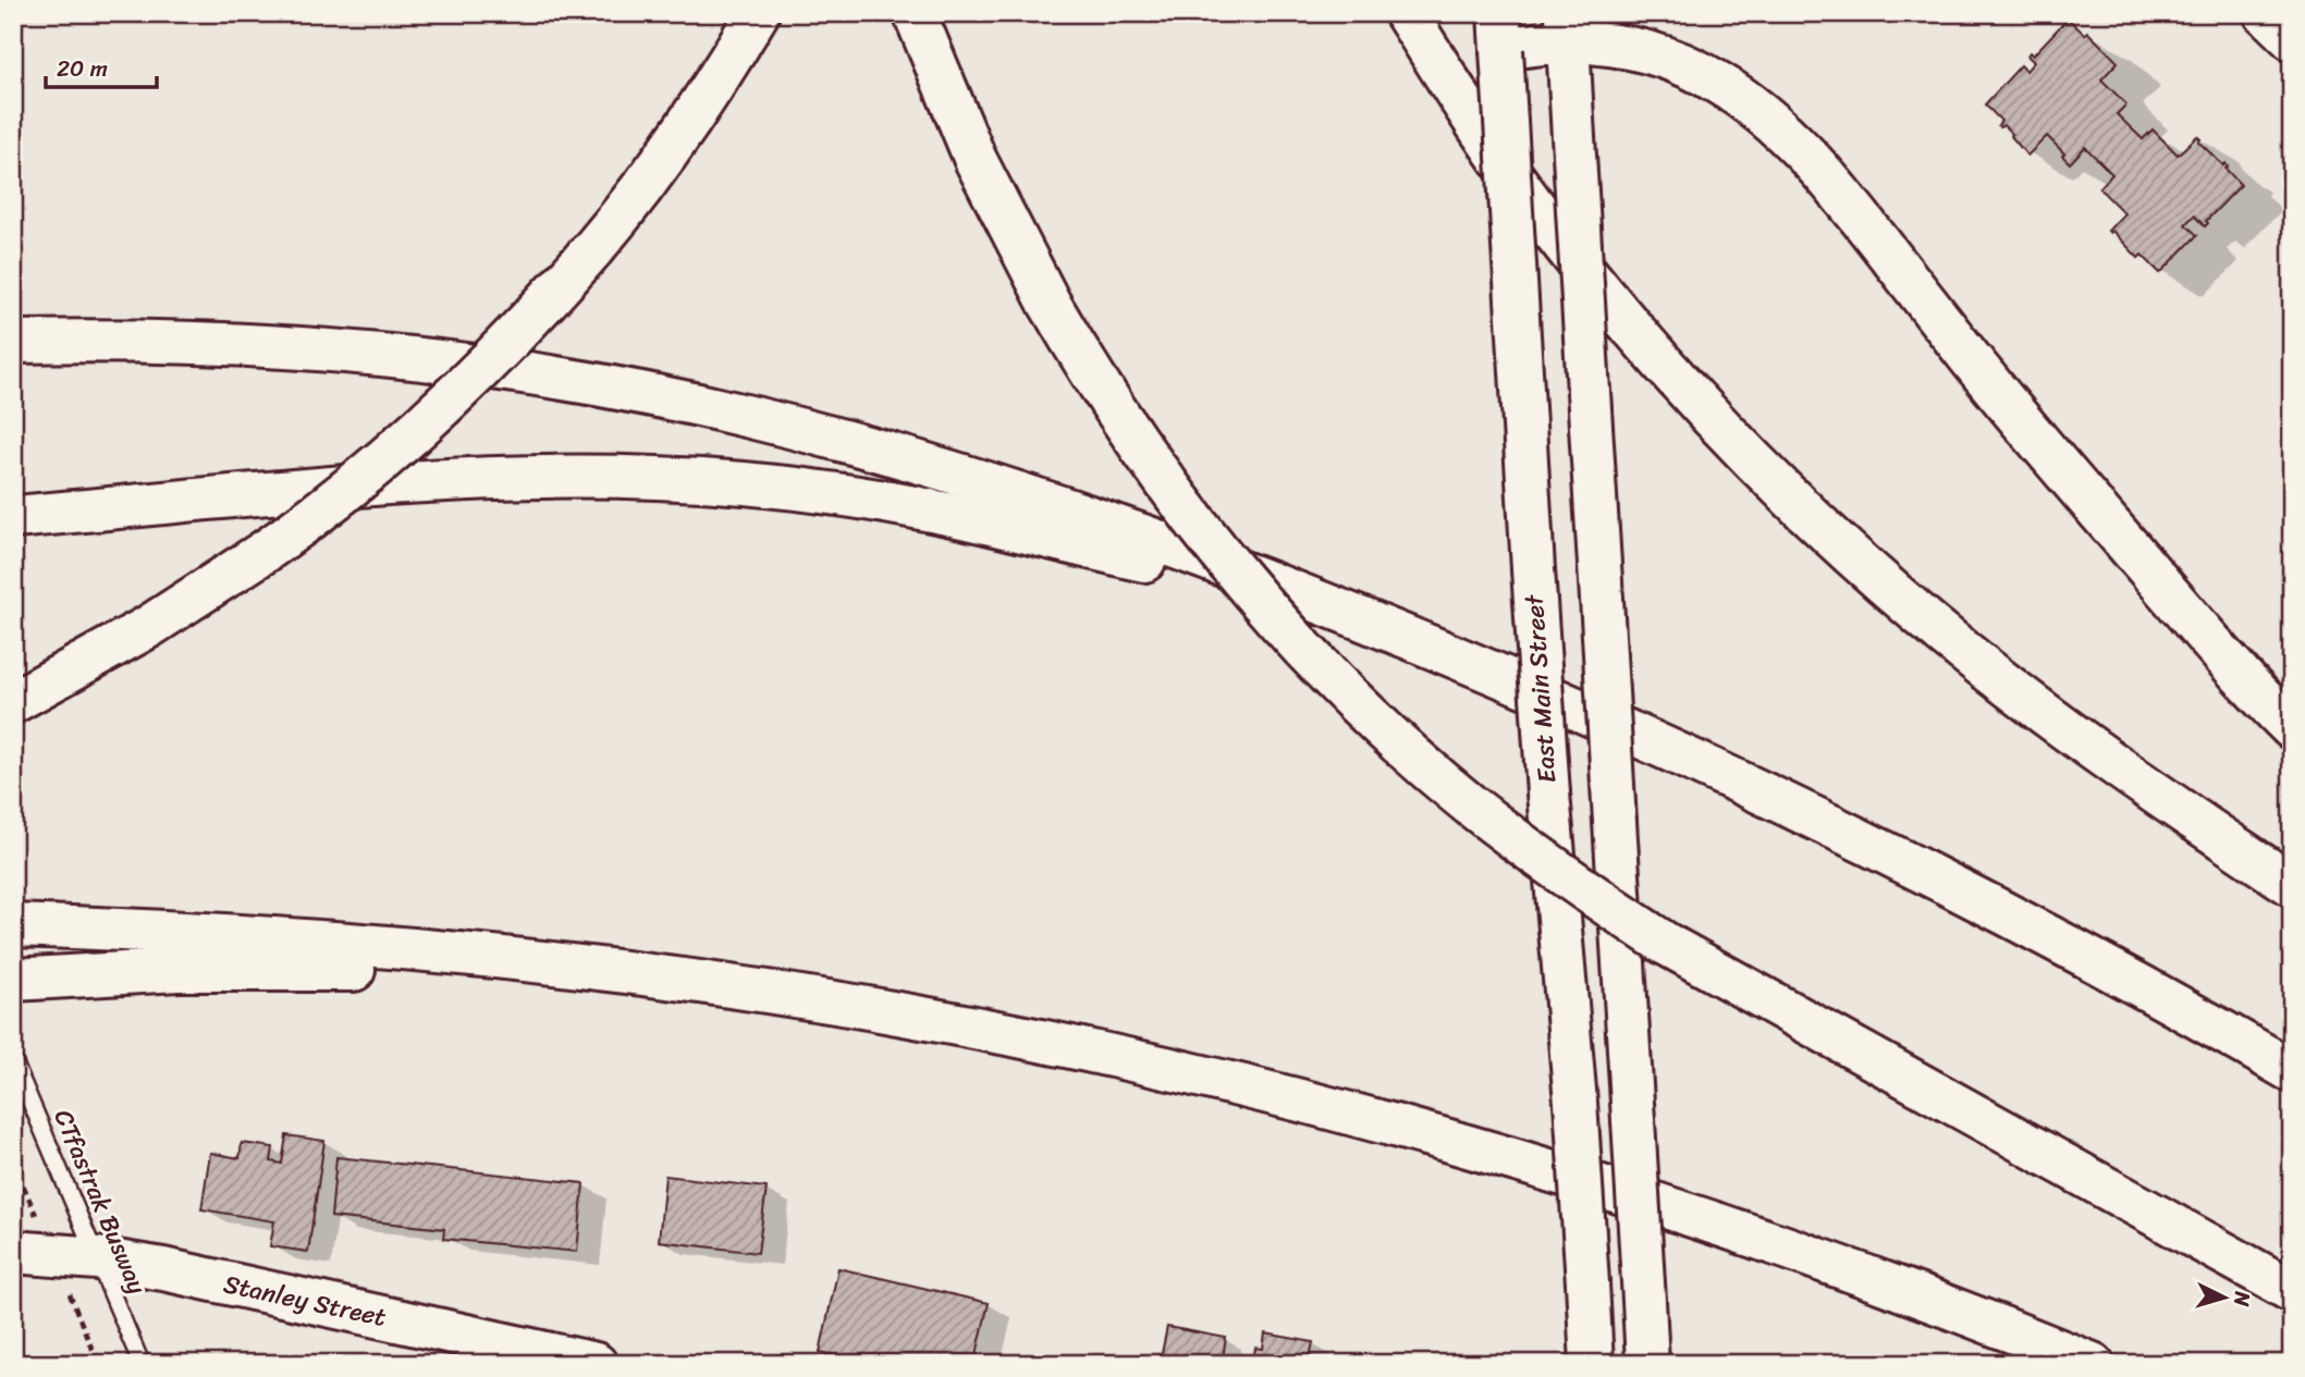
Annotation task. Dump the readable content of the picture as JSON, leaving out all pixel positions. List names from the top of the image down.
{
  "streets": {
    "main road": ["East Main Street", "Stanley Street"],
    "lane": ["CTfastrak Busway"]
  },
  "crossings": [
    ["CTfastrak Busway", "Stanley Street"]
  ],
  "scale_bar": "20 m",
  "north": "right"
}
